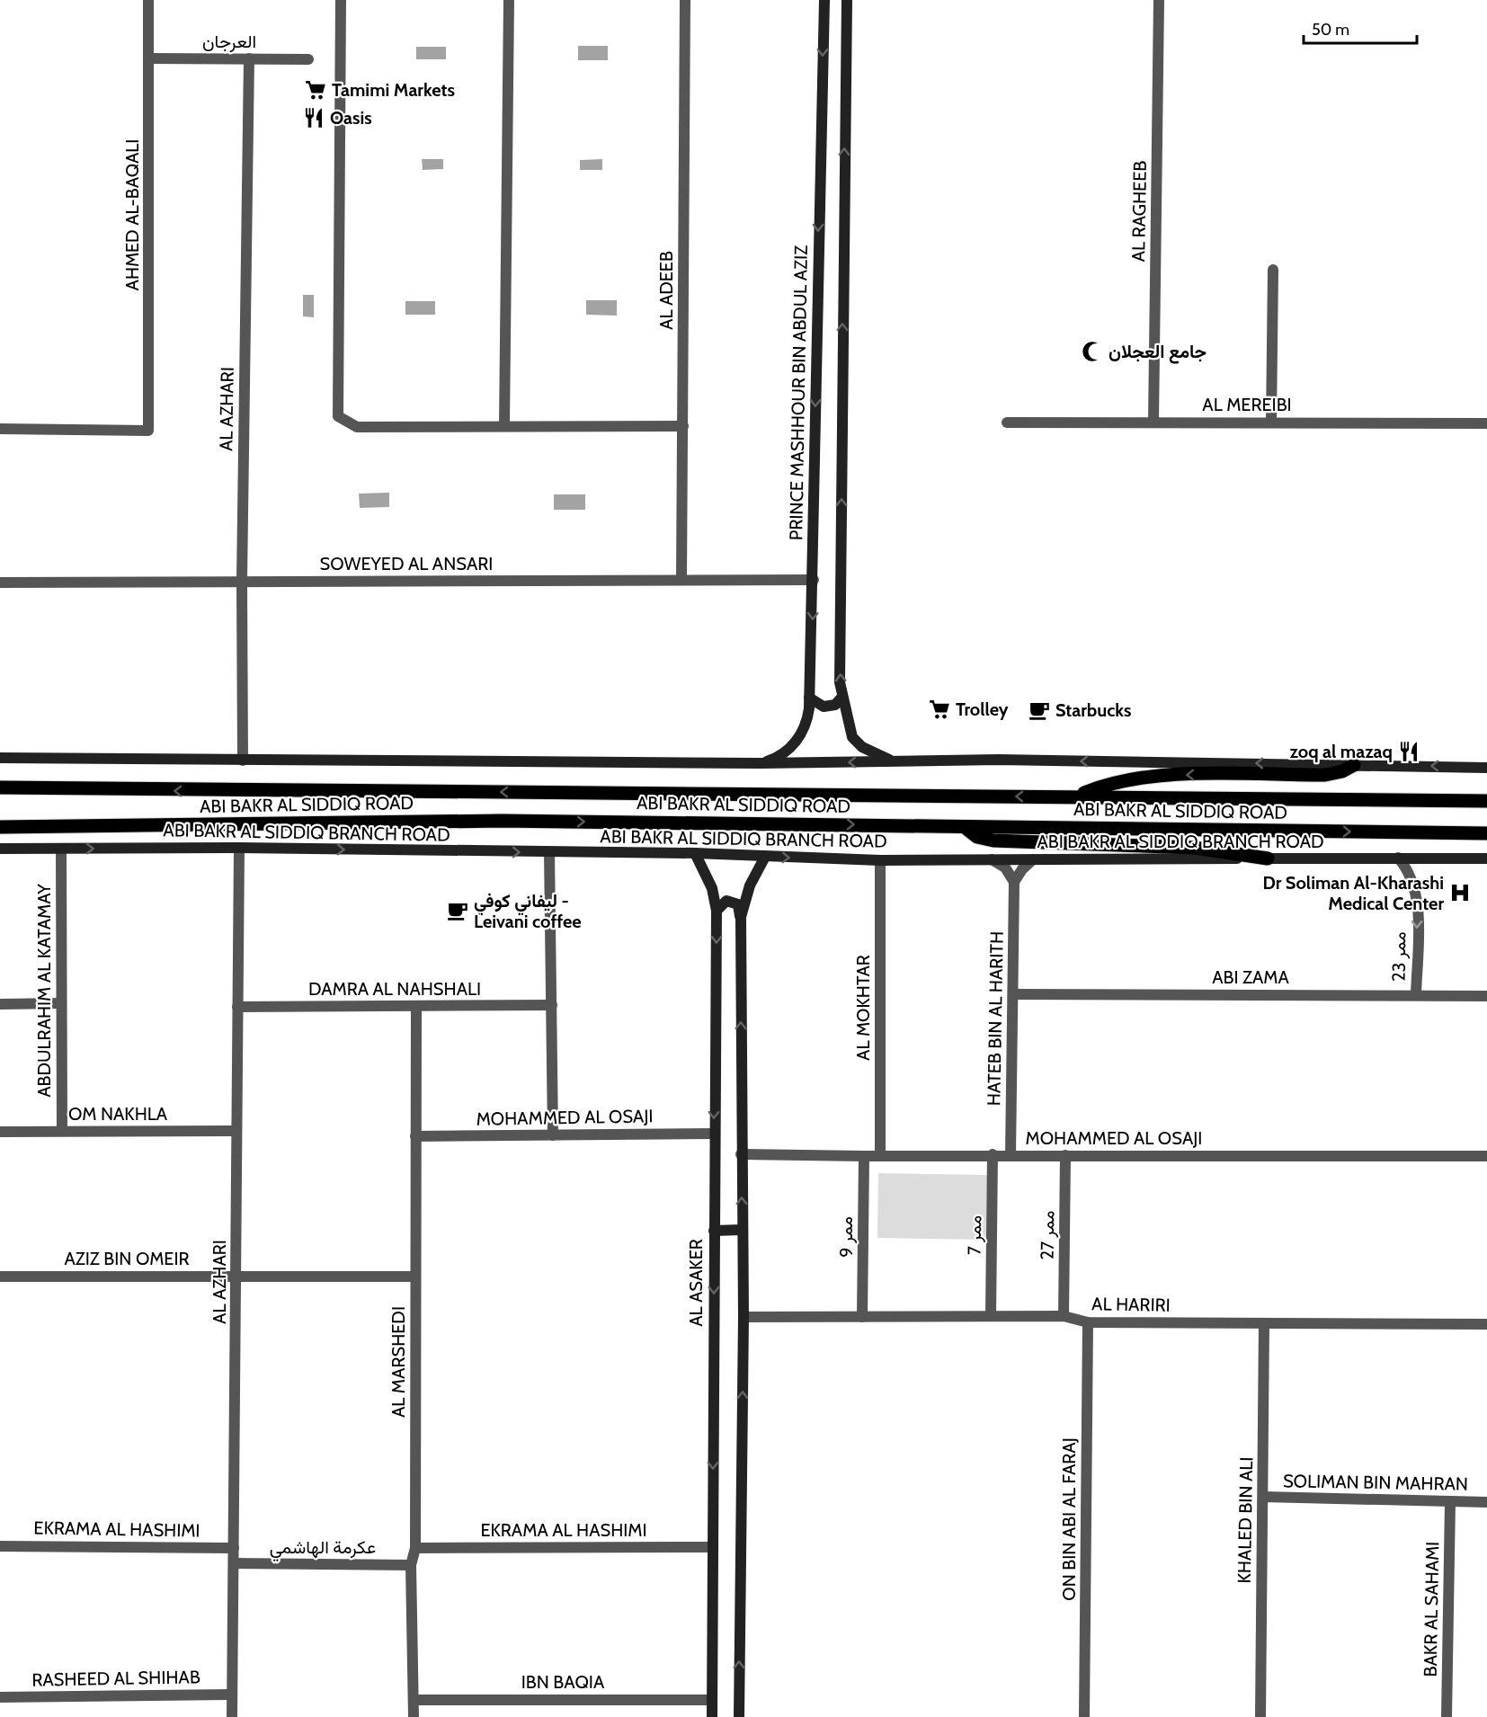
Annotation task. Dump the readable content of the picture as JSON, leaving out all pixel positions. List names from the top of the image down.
{
  "streets": {
    "main road": ["ABI BAKR AL SIDDIQ ROAD"],
    "street": [
      "العرجان",
      "AL RAGHEEB",
      "AHMED AL-BAQALI",
      "AL ADEEB",
      "PRINCE MASHHOUR BIN ABDUL AZIZ",
      "AL MEREIBI",
      "AL AZHARI",
      "SOWEYED AL ANSARI",
      "ABI BAKR AL SIDDIQ BRANCH ROAD",
      "ممر 23",
      "ABI ZAMA",
      "DAMRA AL NAHSHALI",
      "ABDULRAHIM AL KATAMAY",
      "AL MOKHTAR",
      "HATEB BIN AL HARITH",
      "OM NAKHLA",
      "MOHAMMED AL OSAJI",
      "ممر 7",
      "ممر 27",
      "ممر 9",
      "AZIZ BIN OMEIR",
      "AL ASAKER",
      "AL HARIRI",
      "AL MARSHEDI",
      "SOLIMAN BIN MAHRAN",
      "ON BIN ABI AL FARAJ",
      "KHALED BIN ALI",
      "EKRAMA AL HASHIMI",
      "عكرمة الهاشمي",
      "BAKR AL SAHAMI",
      "RASHEED AL SHIHAB",
      "IBN BAQIA"
    ]
  },
  "crossings": [
    ["العرجان", "AHMED AL-BAQALI"],
    ["العرجان", "AL AZHARI"],
    ["AL RAGHEEB", "AL MEREIBI"],
    ["AL ADEEB", "SOWEYED AL ANSARI"],
    ["PRINCE MASHHOUR BIN ABDUL AZIZ", "SOWEYED AL ANSARI"],
    ["AL AZHARI", "SOWEYED AL ANSARI"],
    ["AL AZHARI", "ABI BAKR AL SIDDIQ BRANCH ROAD"],
    ["AL AZHARI", "DAMRA AL NAHSHALI"],
    ["AL AZHARI", "OM NAKHLA"],
    ["AL AZHARI", "AZIZ BIN OMEIR"],
    ["AL AZHARI", "EKRAMA AL HASHIMI"],
    ["AL AZHARI", "عكرمة الهاشمي"],
    ["AL AZHARI", "RASHEED AL SHIHAB"],
    ["ABI BAKR AL SIDDIQ BRANCH ROAD", "ممر 23"],
    ["ABI BAKR AL SIDDIQ BRANCH ROAD", "ABDULRAHIM AL KATAMAY"],
    ["ABI BAKR AL SIDDIQ BRANCH ROAD", "AL MOKHTAR"],
    ["ABI BAKR AL SIDDIQ BRANCH ROAD", "AL ASAKER"],
    ["ممر 23", "ABI ZAMA"],
    ["ABI ZAMA", "HATEB BIN AL HARITH"],
    ["DAMRA AL NAHSHALI", "AL MARSHEDI"],
    ["ABDULRAHIM AL KATAMAY", "OM NAKHLA"],
    ["AL MOKHTAR", "MOHAMMED AL OSAJI"],
    ["HATEB BIN AL HARITH", "MOHAMMED AL OSAJI"],
    ["MOHAMMED AL OSAJI", "ممر 7"],
    ["MOHAMMED AL OSAJI", "ممر 27"],
    ["MOHAMMED AL OSAJI", "ممر 9"],
    ["MOHAMMED AL OSAJI", "AL ASAKER"],
    ["MOHAMMED AL OSAJI", "AL MARSHEDI"],
    ["ممر 7", "AL HARIRI"],
    ["ممر 27", "AL HARIRI"],
    ["ممر 9", "AL HARIRI"],
    ["AZIZ BIN OMEIR", "AL MARSHEDI"],
    ["AL ASAKER", "EKRAMA AL HASHIMI"],
    ["AL ASAKER", "IBN BAQIA"],
    ["AL HARIRI", "ON BIN ABI AL FARAJ"],
    ["AL HARIRI", "KHALED BIN ALI"],
    ["AL MARSHEDI", "EKRAMA AL HASHIMI"],
    ["AL MARSHEDI", "عكرمة الهاشمي"],
    ["AL MARSHEDI", "IBN BAQIA"],
    ["SOLIMAN BIN MAHRAN", "KHALED BIN ALI"],
    ["SOLIMAN BIN MAHRAN", "BAKR AL SAHAMI"]
  ],
  "one_way": ["ممر 23"],
  "places": {
    "supermarket": ["Tamimi Markets", "Trolley"],
    "restaurant": ["Oasis", "zoq al mazaq"],
    "mosque": ["جامع العجلان"],
    "cafe": ["Starbucks", "ليفاني كوفي - Leivani coffee"],
    "hospital": ["Dr Soliman Al-Kharashi Medical Center"]
  },
  "scale_bar": "50 m"
}
